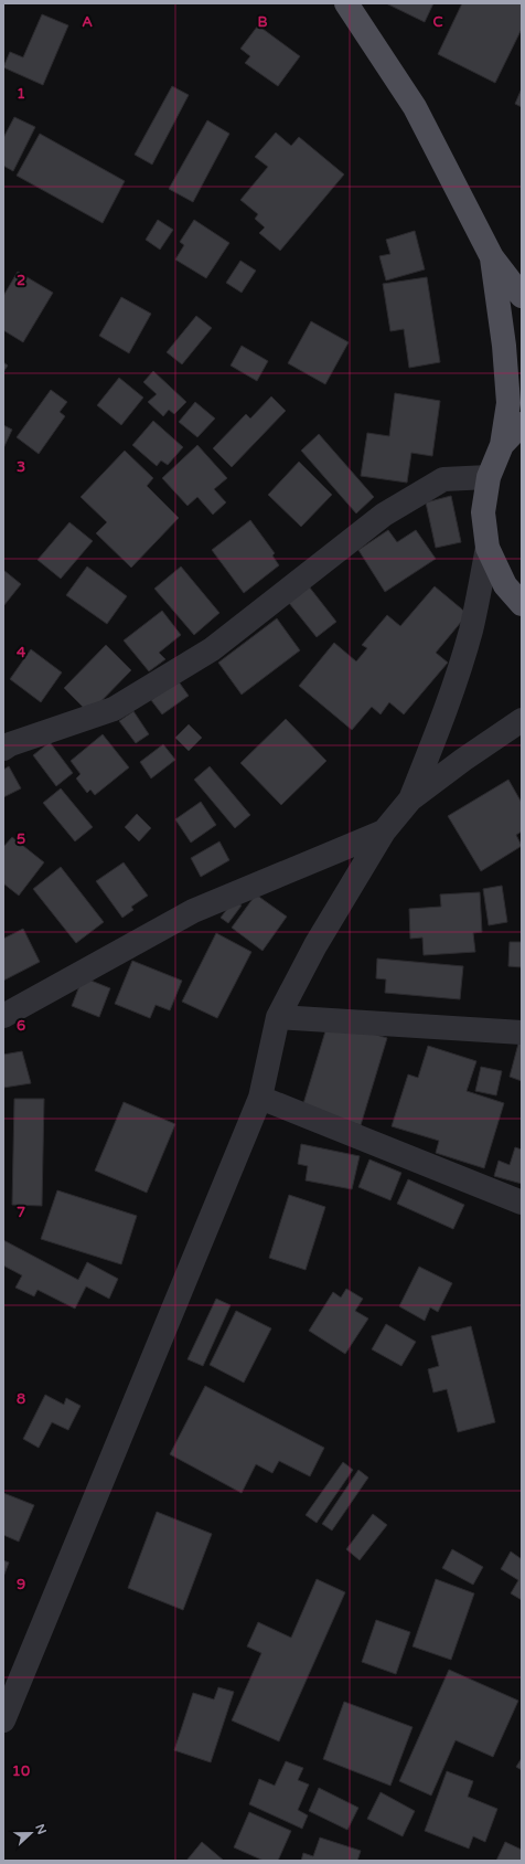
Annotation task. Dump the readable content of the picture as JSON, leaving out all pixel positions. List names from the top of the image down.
{
  "north": "right",
  "grid": {
    "columns": ["A", "B", "C"],
    "rows": [
      "1",
      "2",
      "3",
      "4",
      "5",
      "6",
      "7",
      "8",
      "9",
      "10"
    ]
  }
}
